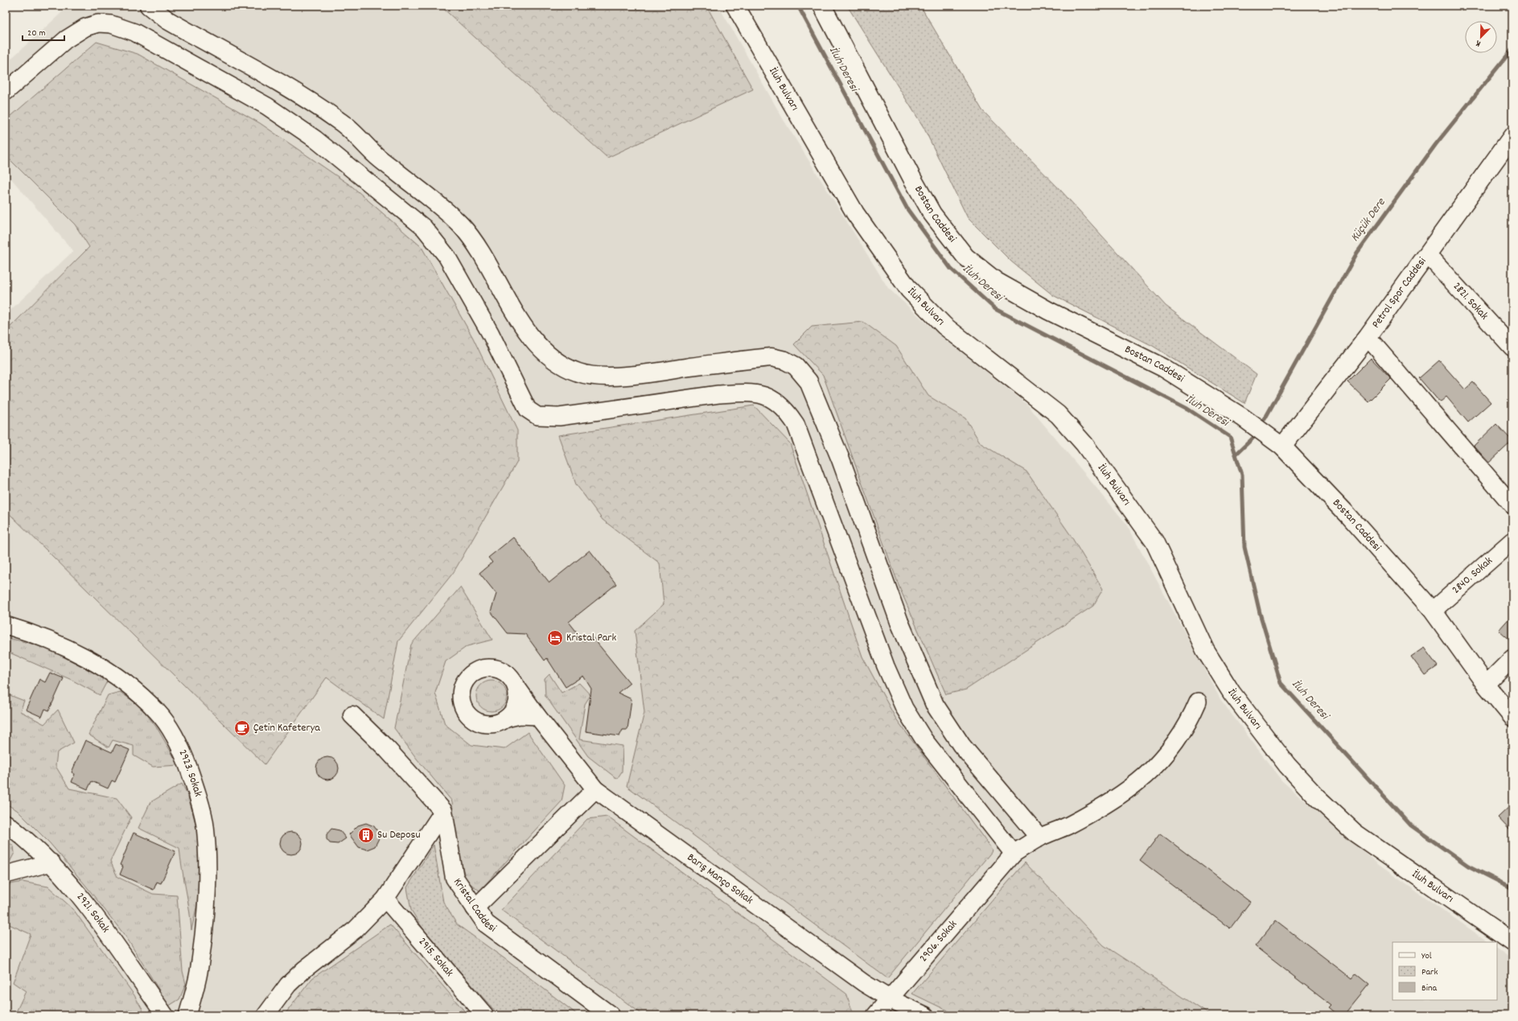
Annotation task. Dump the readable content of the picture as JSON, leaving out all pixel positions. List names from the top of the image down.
{
  "streets": {
    "street": [
      "İluh Bulvarı",
      "Bostan Caddesi",
      "Petrol Spor Caddesi",
      "2821. Sokak",
      "2840. Sokak",
      "2923. Sokak",
      "Barış Manço Sokak",
      "Kristal Caddesi",
      "2921. Sokak",
      "2906. Sokak",
      "2915. Sokak"
    ]
  },
  "crossings": [
    ["Bostan Caddesi", "Petrol Spor Caddesi"],
    ["Bostan Caddesi", "2840. Sokak"],
    ["Petrol Spor Caddesi", "2821. Sokak"],
    ["Barış Manço Sokak", "2906. Sokak"]
  ],
  "water": ["İluh Deresi", "Küçük Dere"],
  "places": {
    "hotel": ["Kristal Park"],
    "cafe": ["Çetin Kafeterya"],
    "building": ["Su Deposu"]
  },
  "legend": ["Yol", "Park", "Bina"],
  "scale_bar": "20 m",
  "north": "bottom left"
}
